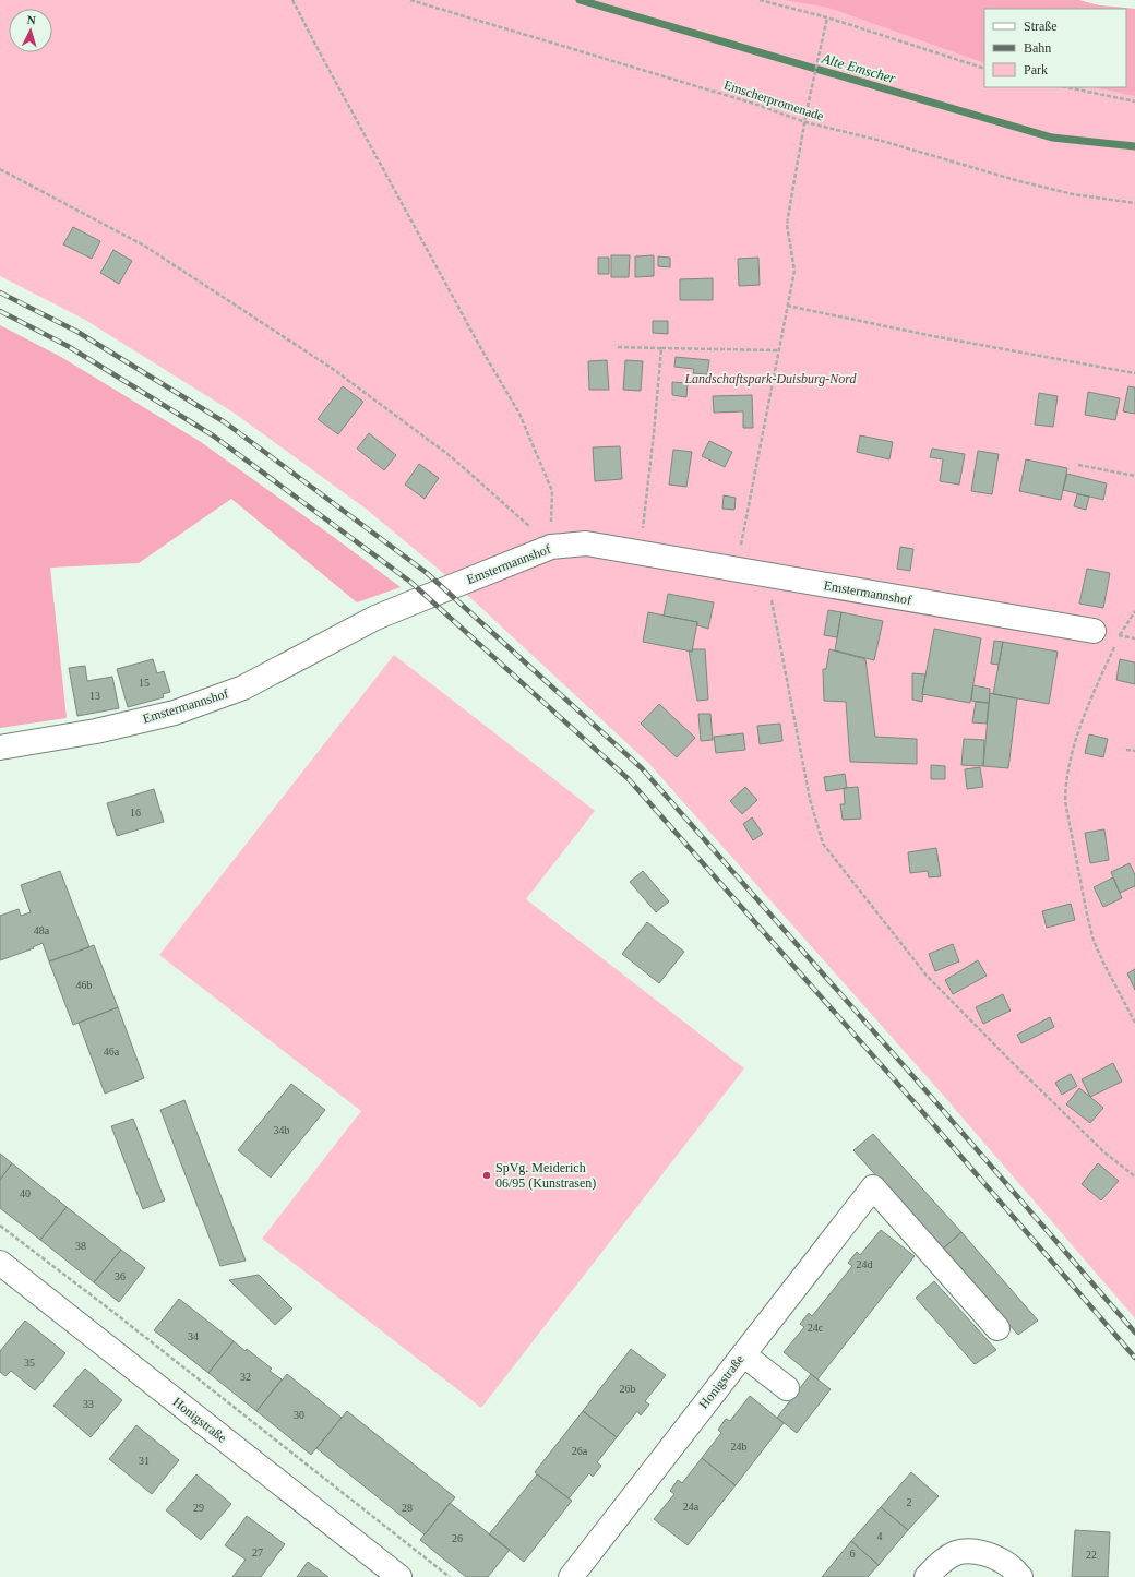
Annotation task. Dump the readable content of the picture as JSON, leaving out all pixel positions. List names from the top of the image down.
{
  "streets": {
    "street": ["Emstermannshof", "Honigstraße"],
    "path": ["Emscherpromenade"]
  },
  "water": ["Alte Emscher"],
  "parks": ["Landschaftspark-Duisburg-Nord"],
  "places": ["SpVg. Meiderich 06/95 (Kunstrasen)"],
  "house_numbers": [
    "15",
    "13",
    "16",
    "48a",
    "46b",
    "46a",
    "34b",
    "40",
    "38",
    "24d",
    "36",
    "24c",
    "34",
    "35",
    "32",
    "26b",
    "33",
    "30",
    "24b",
    "26a",
    "31",
    "2",
    "24a",
    "29",
    "28",
    "4",
    "26",
    "27",
    "6",
    "22"
  ],
  "legend": ["Straße", "Bahn", "Park"],
  "north": "top"
}
